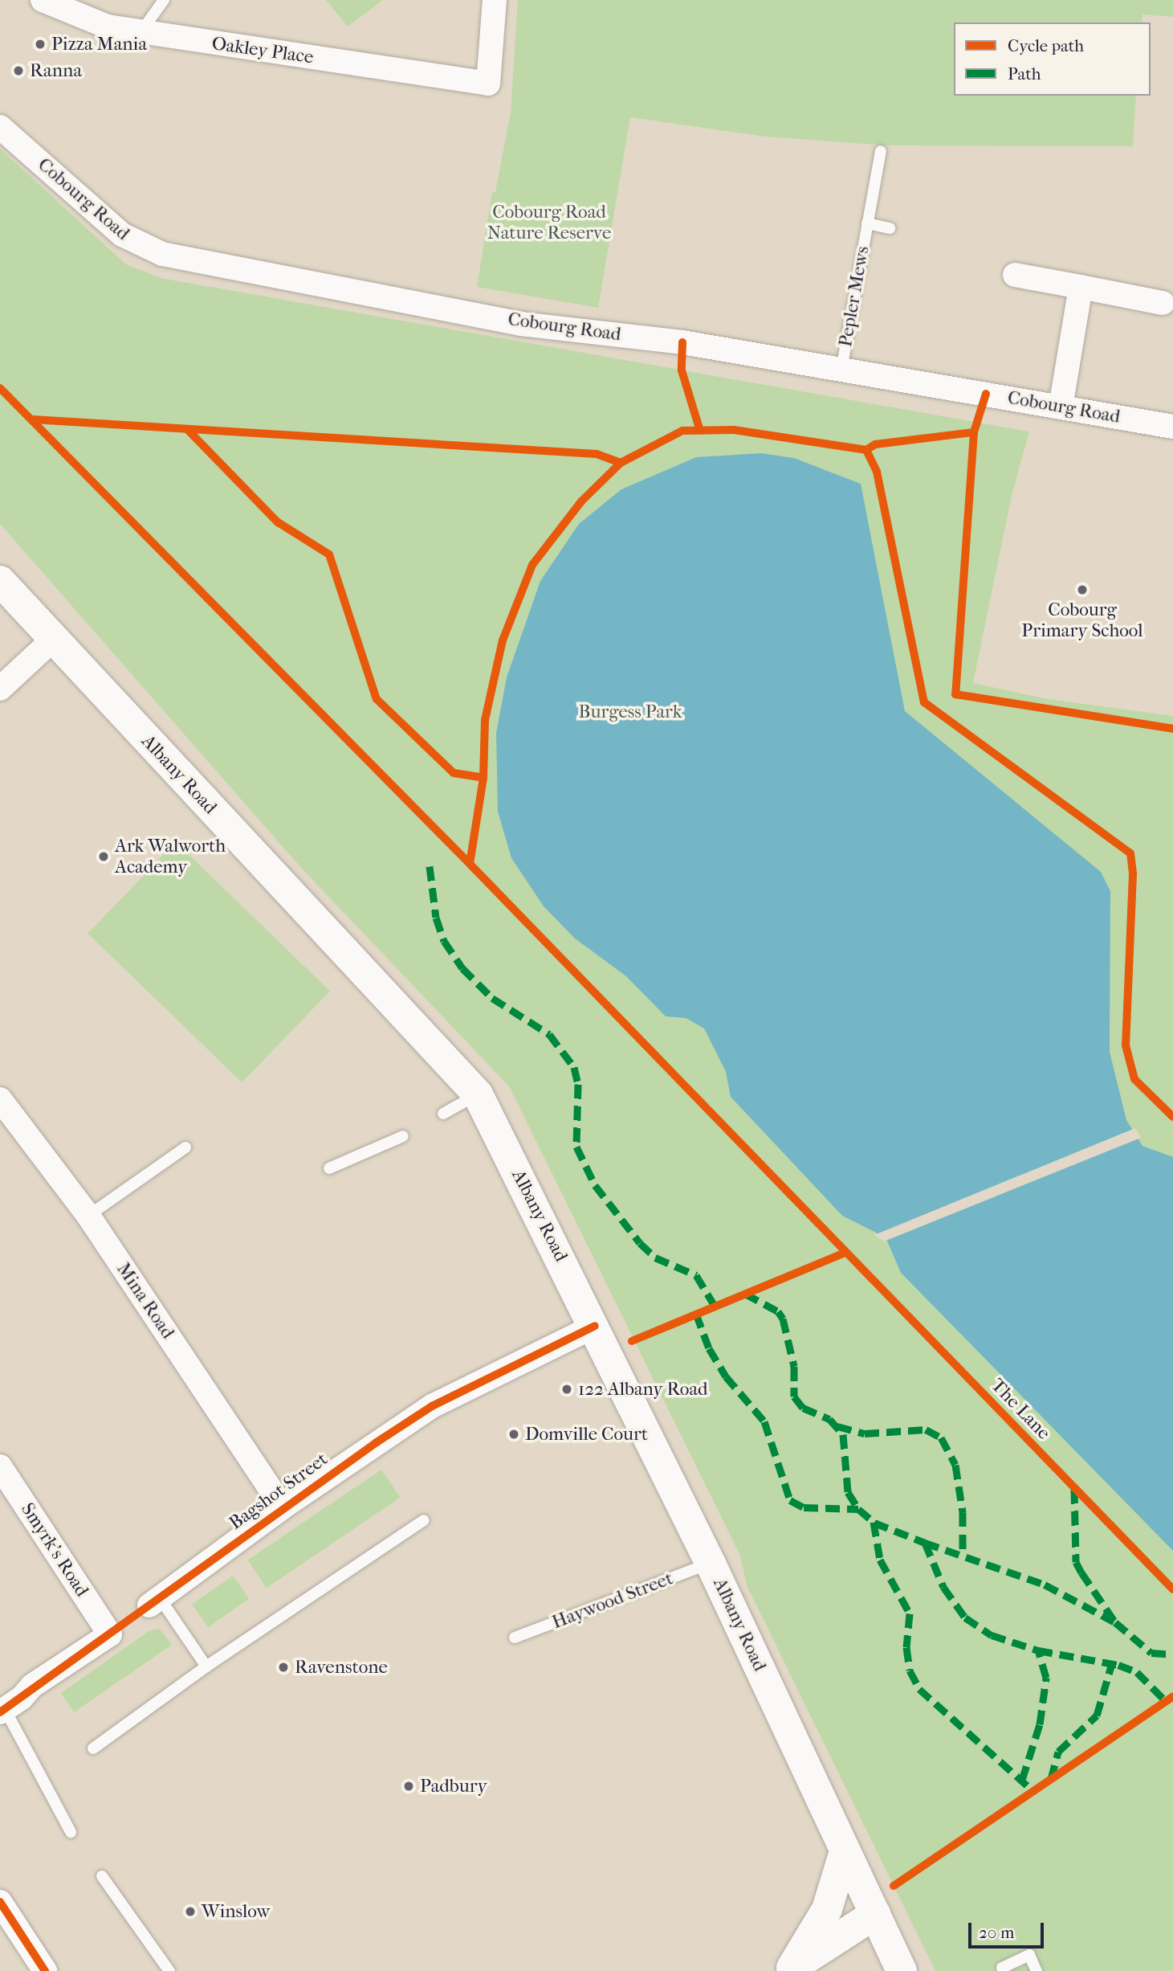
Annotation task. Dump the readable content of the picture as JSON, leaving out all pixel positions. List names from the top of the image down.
{
  "streets": {
    "main road": ["Albany Road"],
    "street": [
      "Oakley Place",
      "Cobourg Road",
      "Mina Road",
      "Bagshot Street",
      "Smyrk's Road"
    ],
    "lane": ["Pepler Mews", "Haywood Street"],
    "cycle path": ["The Lane"]
  },
  "crossings": [
    ["Cobourg Road", "Pepler Mews"],
    ["Albany Road", "Bagshot Street"],
    ["Albany Road", "Haywood Street"],
    ["Mina Road", "Bagshot Street"]
  ],
  "parks": ["Cobourg Road Nature Reserve", "Burgess Park"],
  "places": [
    "Pizza Mania",
    "Ranna",
    "Cobourg Primary School",
    "Ark Walworth Academy",
    "122 Albany Road",
    "Domville Court",
    "Ravenstone",
    "Padbury",
    "Winslow"
  ],
  "legend": ["Cycle path", "Path"],
  "scale_bar": "20 m"
}
